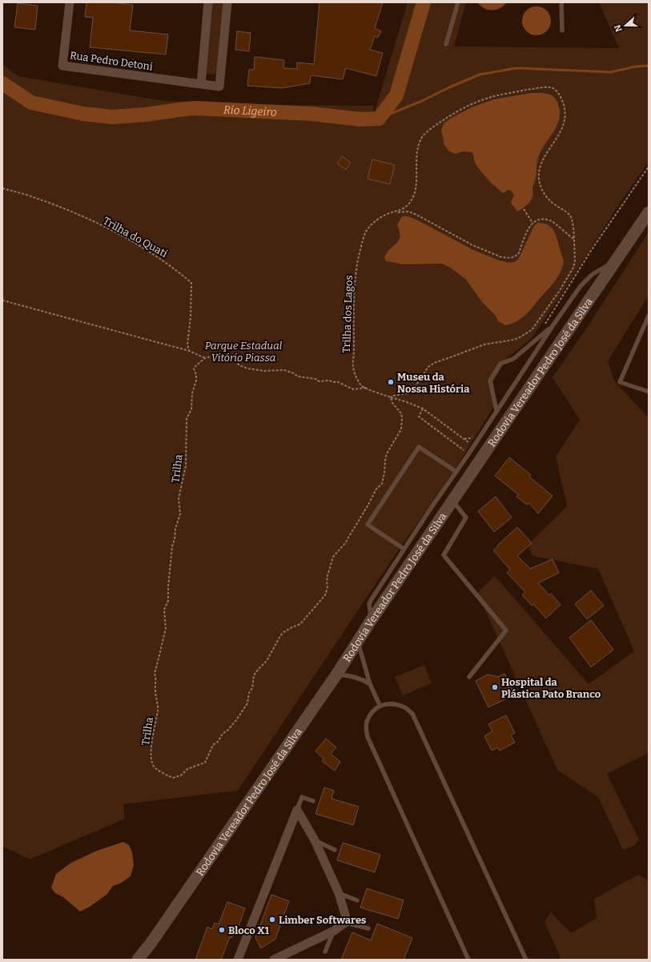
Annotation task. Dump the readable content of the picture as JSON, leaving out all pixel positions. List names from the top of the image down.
{
  "streets": {
    "main road": ["Rodovia Vereador Pedro José da Silva"],
    "street": ["Rua Pedro Detoni"],
    "path": ["Trilha do Quati", "Trilha dos Lagos", "Trilha"]
  },
  "crossings": [
    ["Trilha dos Lagos", "Trilha"]
  ],
  "water": ["Rio Ligeiro"],
  "parks": ["Parque Estadual Vitório Piassa"],
  "places": [
    "Museu da Nossa História",
    "Hospital da Plástica Pato Branco",
    "Limber Softwares",
    "Bloco X1"
  ],
  "north": "left"
}
